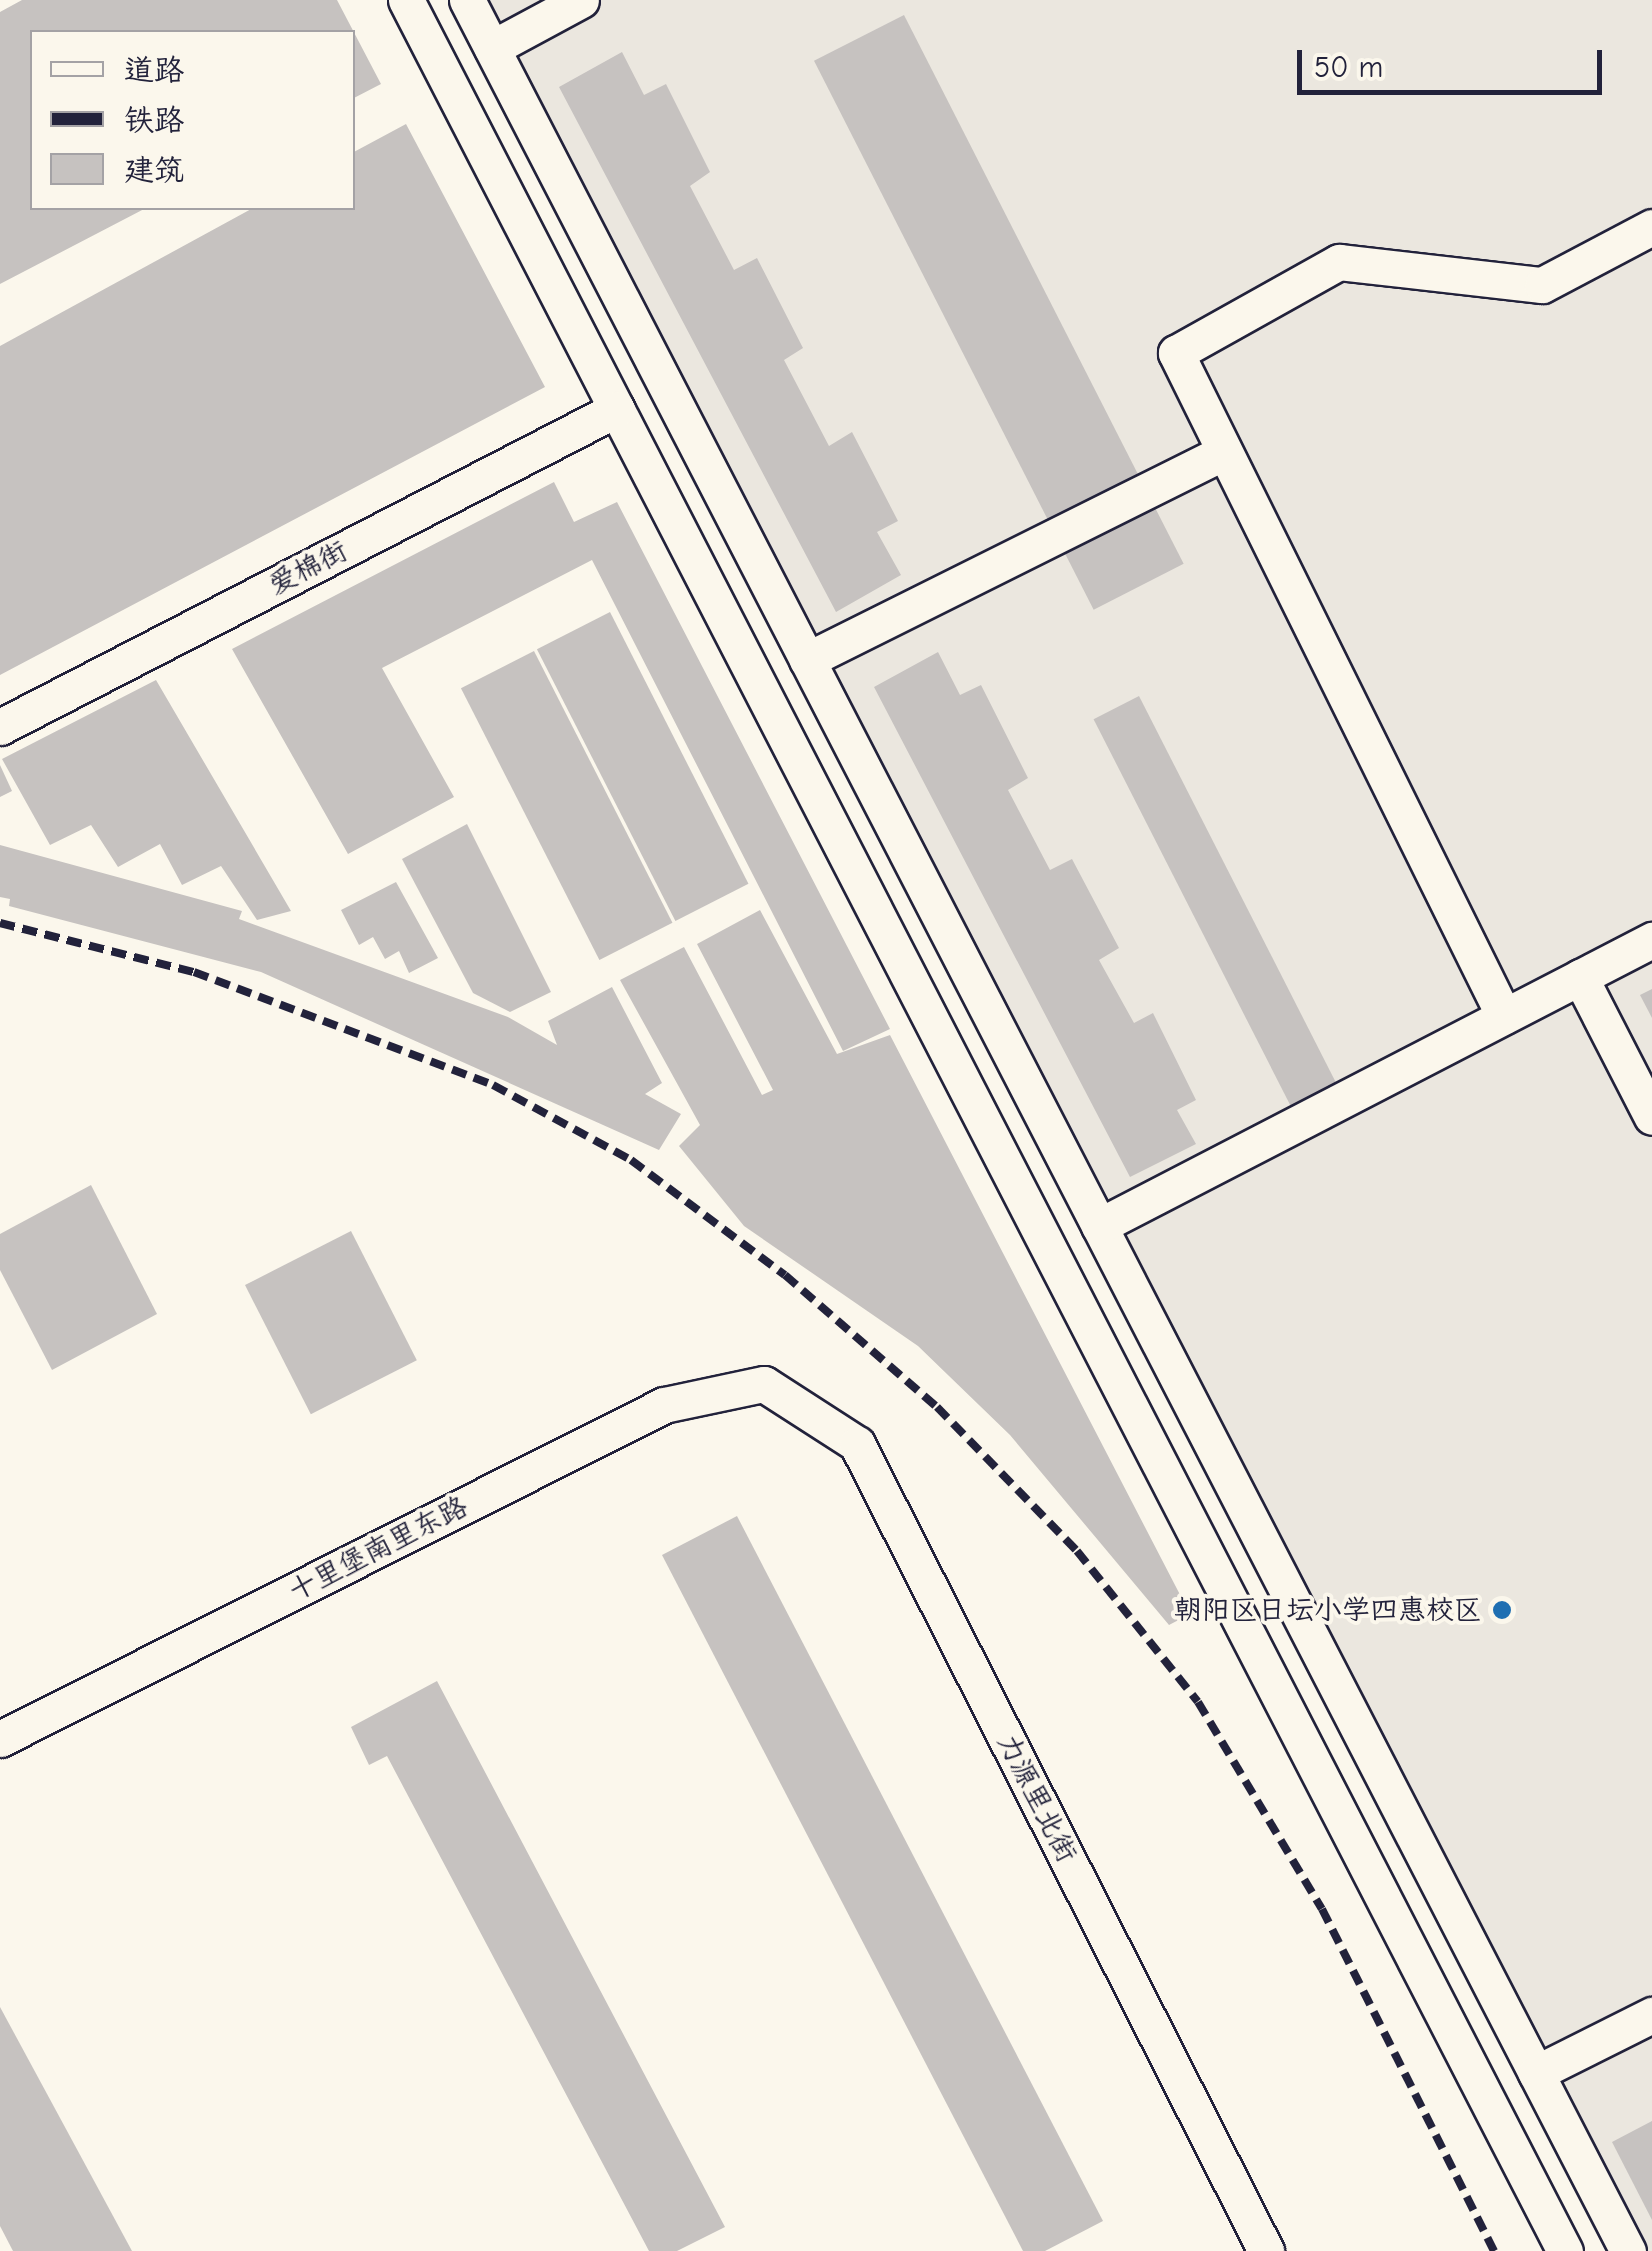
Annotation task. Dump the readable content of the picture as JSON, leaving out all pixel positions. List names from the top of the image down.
{
  "streets": {
    "street": ["爱棉街", "十里堡南里东路", "力源里北街"]
  },
  "crossings": [
    ["十里堡南里东路", "力源里北街"]
  ],
  "places": ["朝阳区日坛小学四惠校区"],
  "legend": ["道路", "铁路", "建筑"],
  "scale_bar": "50 m"
}
